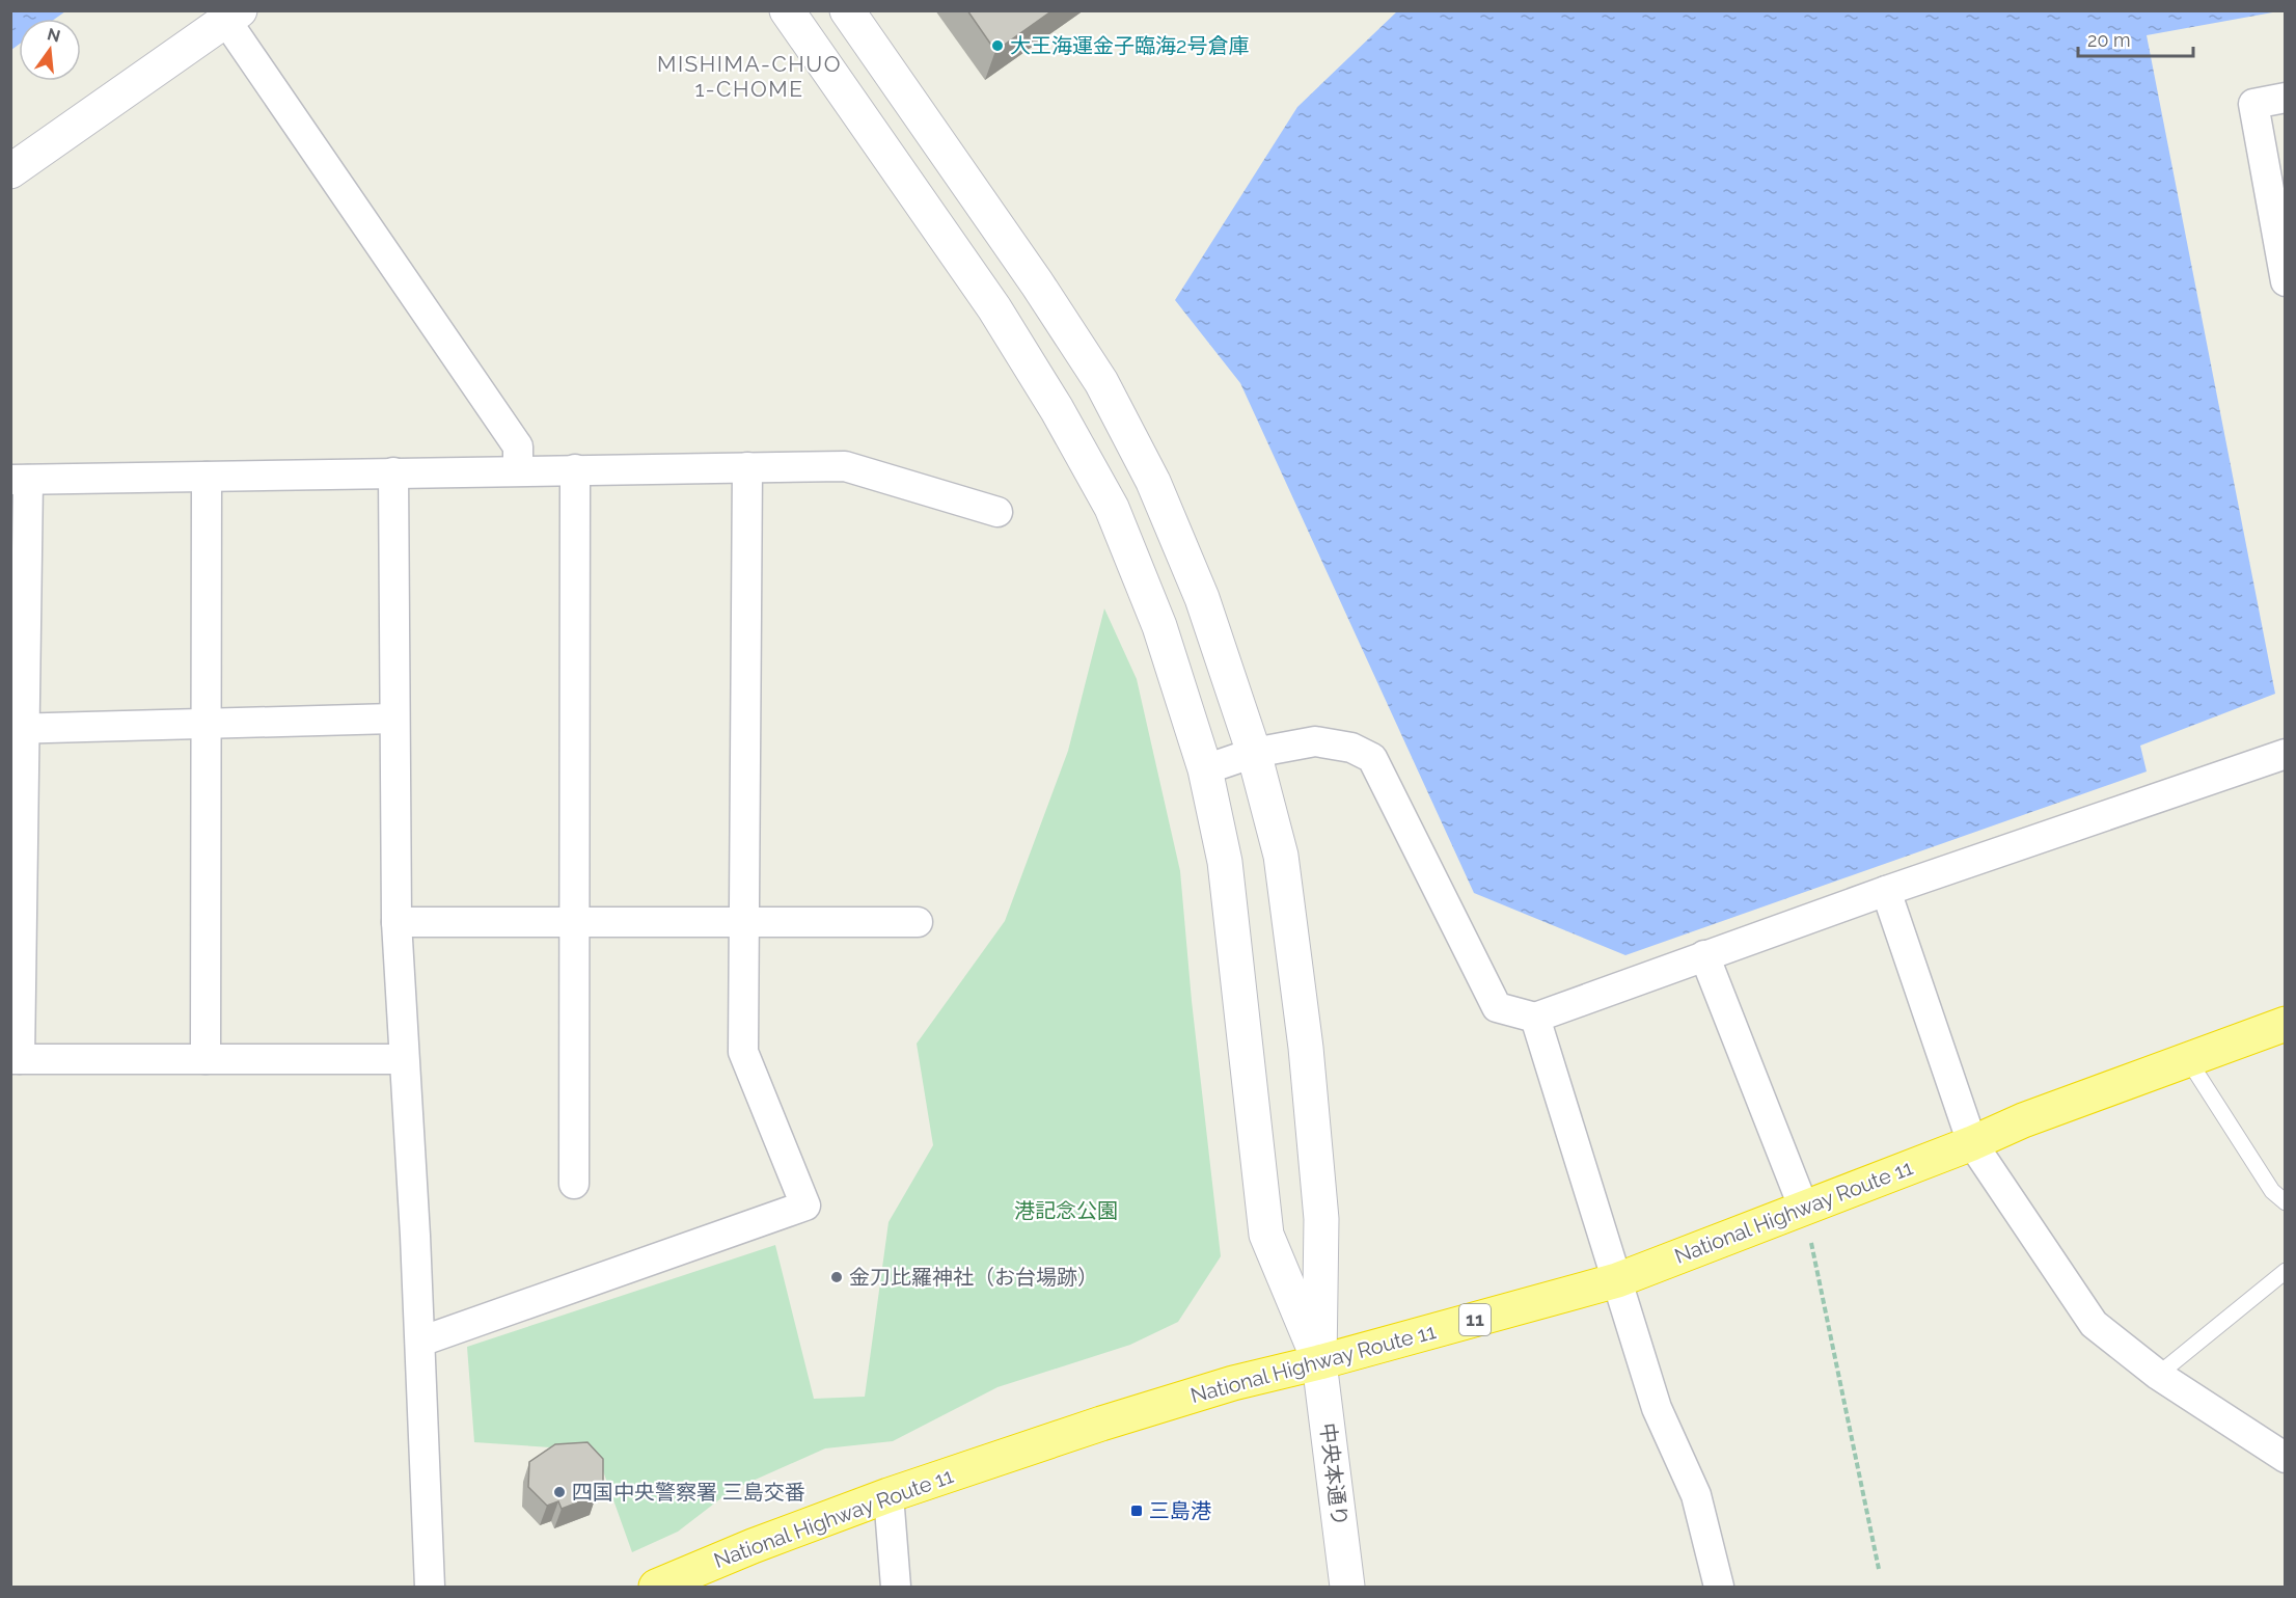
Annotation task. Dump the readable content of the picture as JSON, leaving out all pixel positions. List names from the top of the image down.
{
  "streets": {
    "highway": ["National Highway Route 11", "11"],
    "street": ["中央本通り"]
  },
  "crossings": [
    ["National Highway Route 11", "中央本通り"]
  ],
  "districts": ["MISHIMA-CHUO 1-CHOME"],
  "parks": ["港記念公園"],
  "places": {
    "other": ["大王海運金子臨海2号倉庫", "金刀比羅神社（お台場跡）", "四国中央警察署 三島交番"],
    "transit": ["三島港"]
  },
  "scale_bar": "20 m",
  "north": "top"
}
